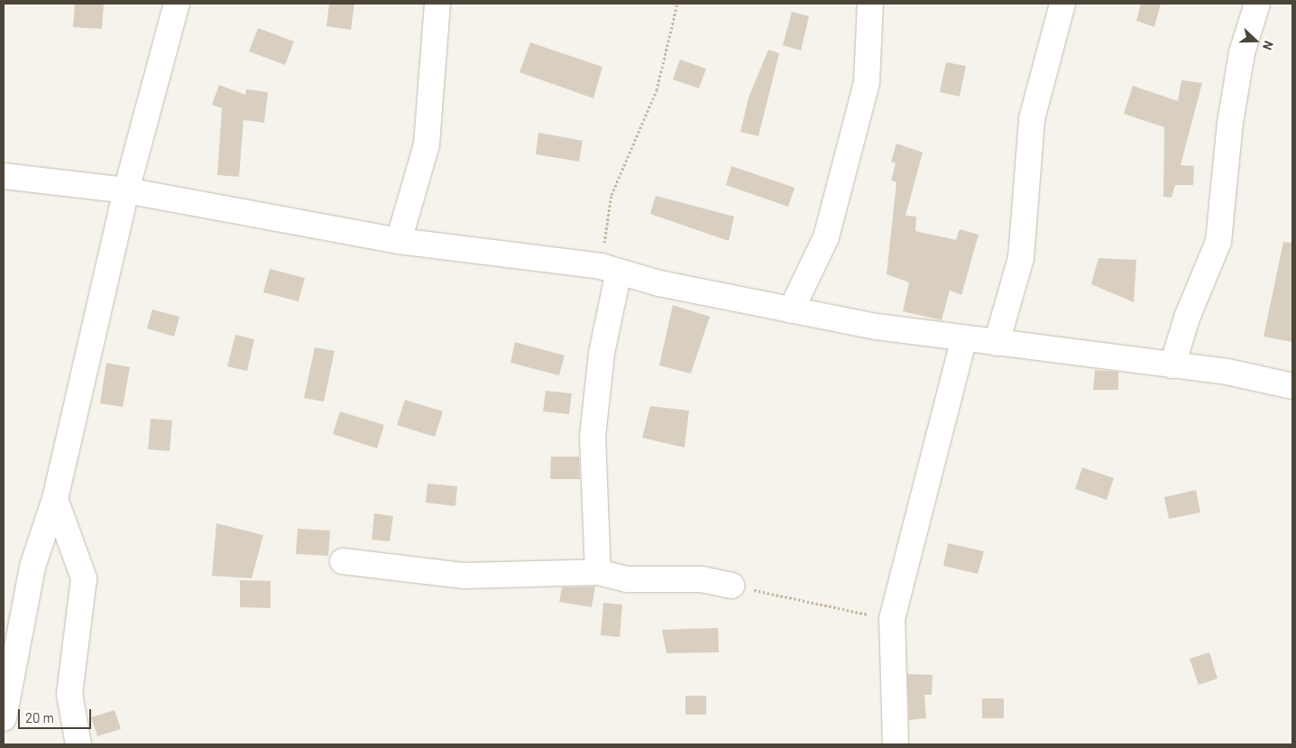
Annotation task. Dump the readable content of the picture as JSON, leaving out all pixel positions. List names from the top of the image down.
{
  "scale_bar": "20 m",
  "north": "right"
}
